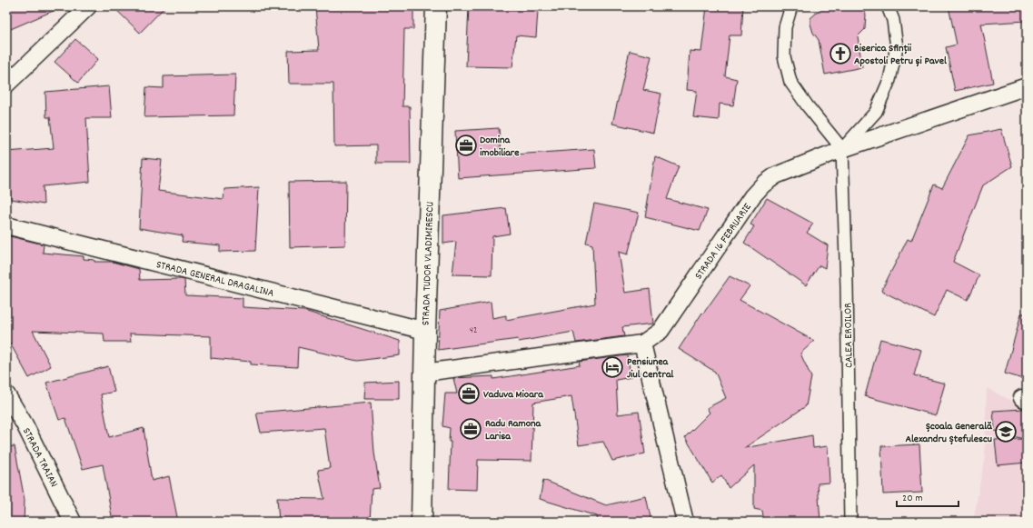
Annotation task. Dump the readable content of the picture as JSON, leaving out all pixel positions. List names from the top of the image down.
{
  "streets": {
    "main road": ["STRADA TUDOR VLADIMIRESCU"],
    "street": [
      "STRADA 16 FEBRUARIE",
      "STRADA GENERAL DRAGALINA",
      "CALEA EROILOR",
      "STRADA TRAIAN"
    ]
  },
  "crossings": [
    ["STRADA 16 FEBRUARIE", "STRADA TUDOR VLADIMIRESCU"],
    ["STRADA 16 FEBRUARIE", "CALEA EROILOR"],
    ["STRADA TUDOR VLADIMIRESCU", "STRADA GENERAL DRAGALINA"]
  ],
  "places": {
    "church": ["Biserica Sfinții Apostoli Petru și Pavel"],
    "office": ["Domina imobiliare", "Vaduva Mioara", "Radu Ramona Larisa"],
    "hotel": ["Pensiunea Jiul Central"],
    "school or university": ["Școala Generală Alexandru Ștefulescu"]
  },
  "house_numbers": ["42"],
  "scale_bar": "20 m"
}
